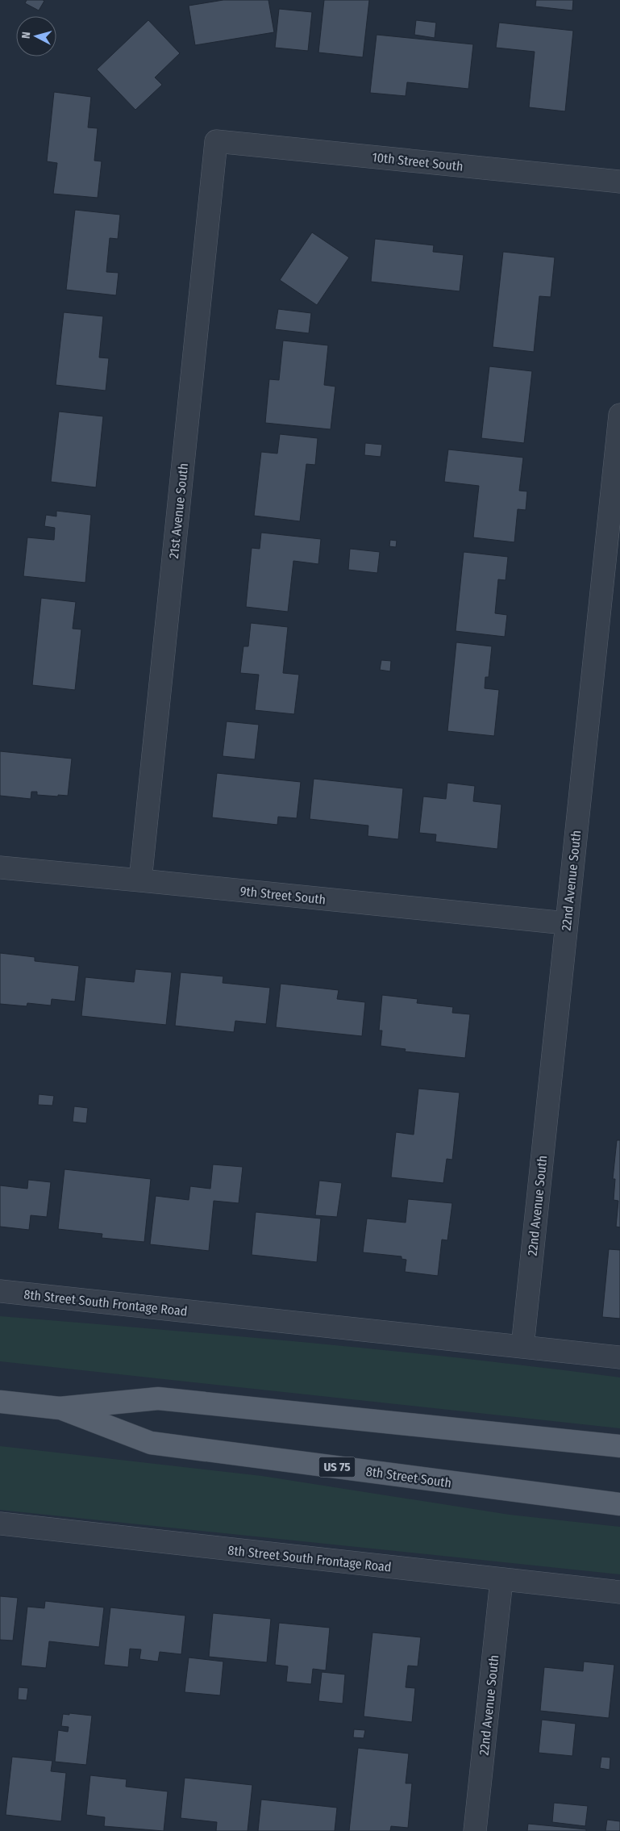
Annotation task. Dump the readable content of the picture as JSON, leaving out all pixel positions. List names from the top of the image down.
{
  "streets": {
    "main road": ["US 75", "8th Street South"],
    "street": [
      "10th Street South",
      "21st Avenue South",
      "22nd Avenue South",
      "9th Street South",
      "8th Street South Frontage Road"
    ]
  },
  "crossings": [
    ["10th Street South", "21st Avenue South"],
    ["21st Avenue South", "9th Street South"],
    ["22nd Avenue South", "9th Street South"],
    ["22nd Avenue South", "8th Street South Frontage Road"]
  ],
  "north": "left"
}
